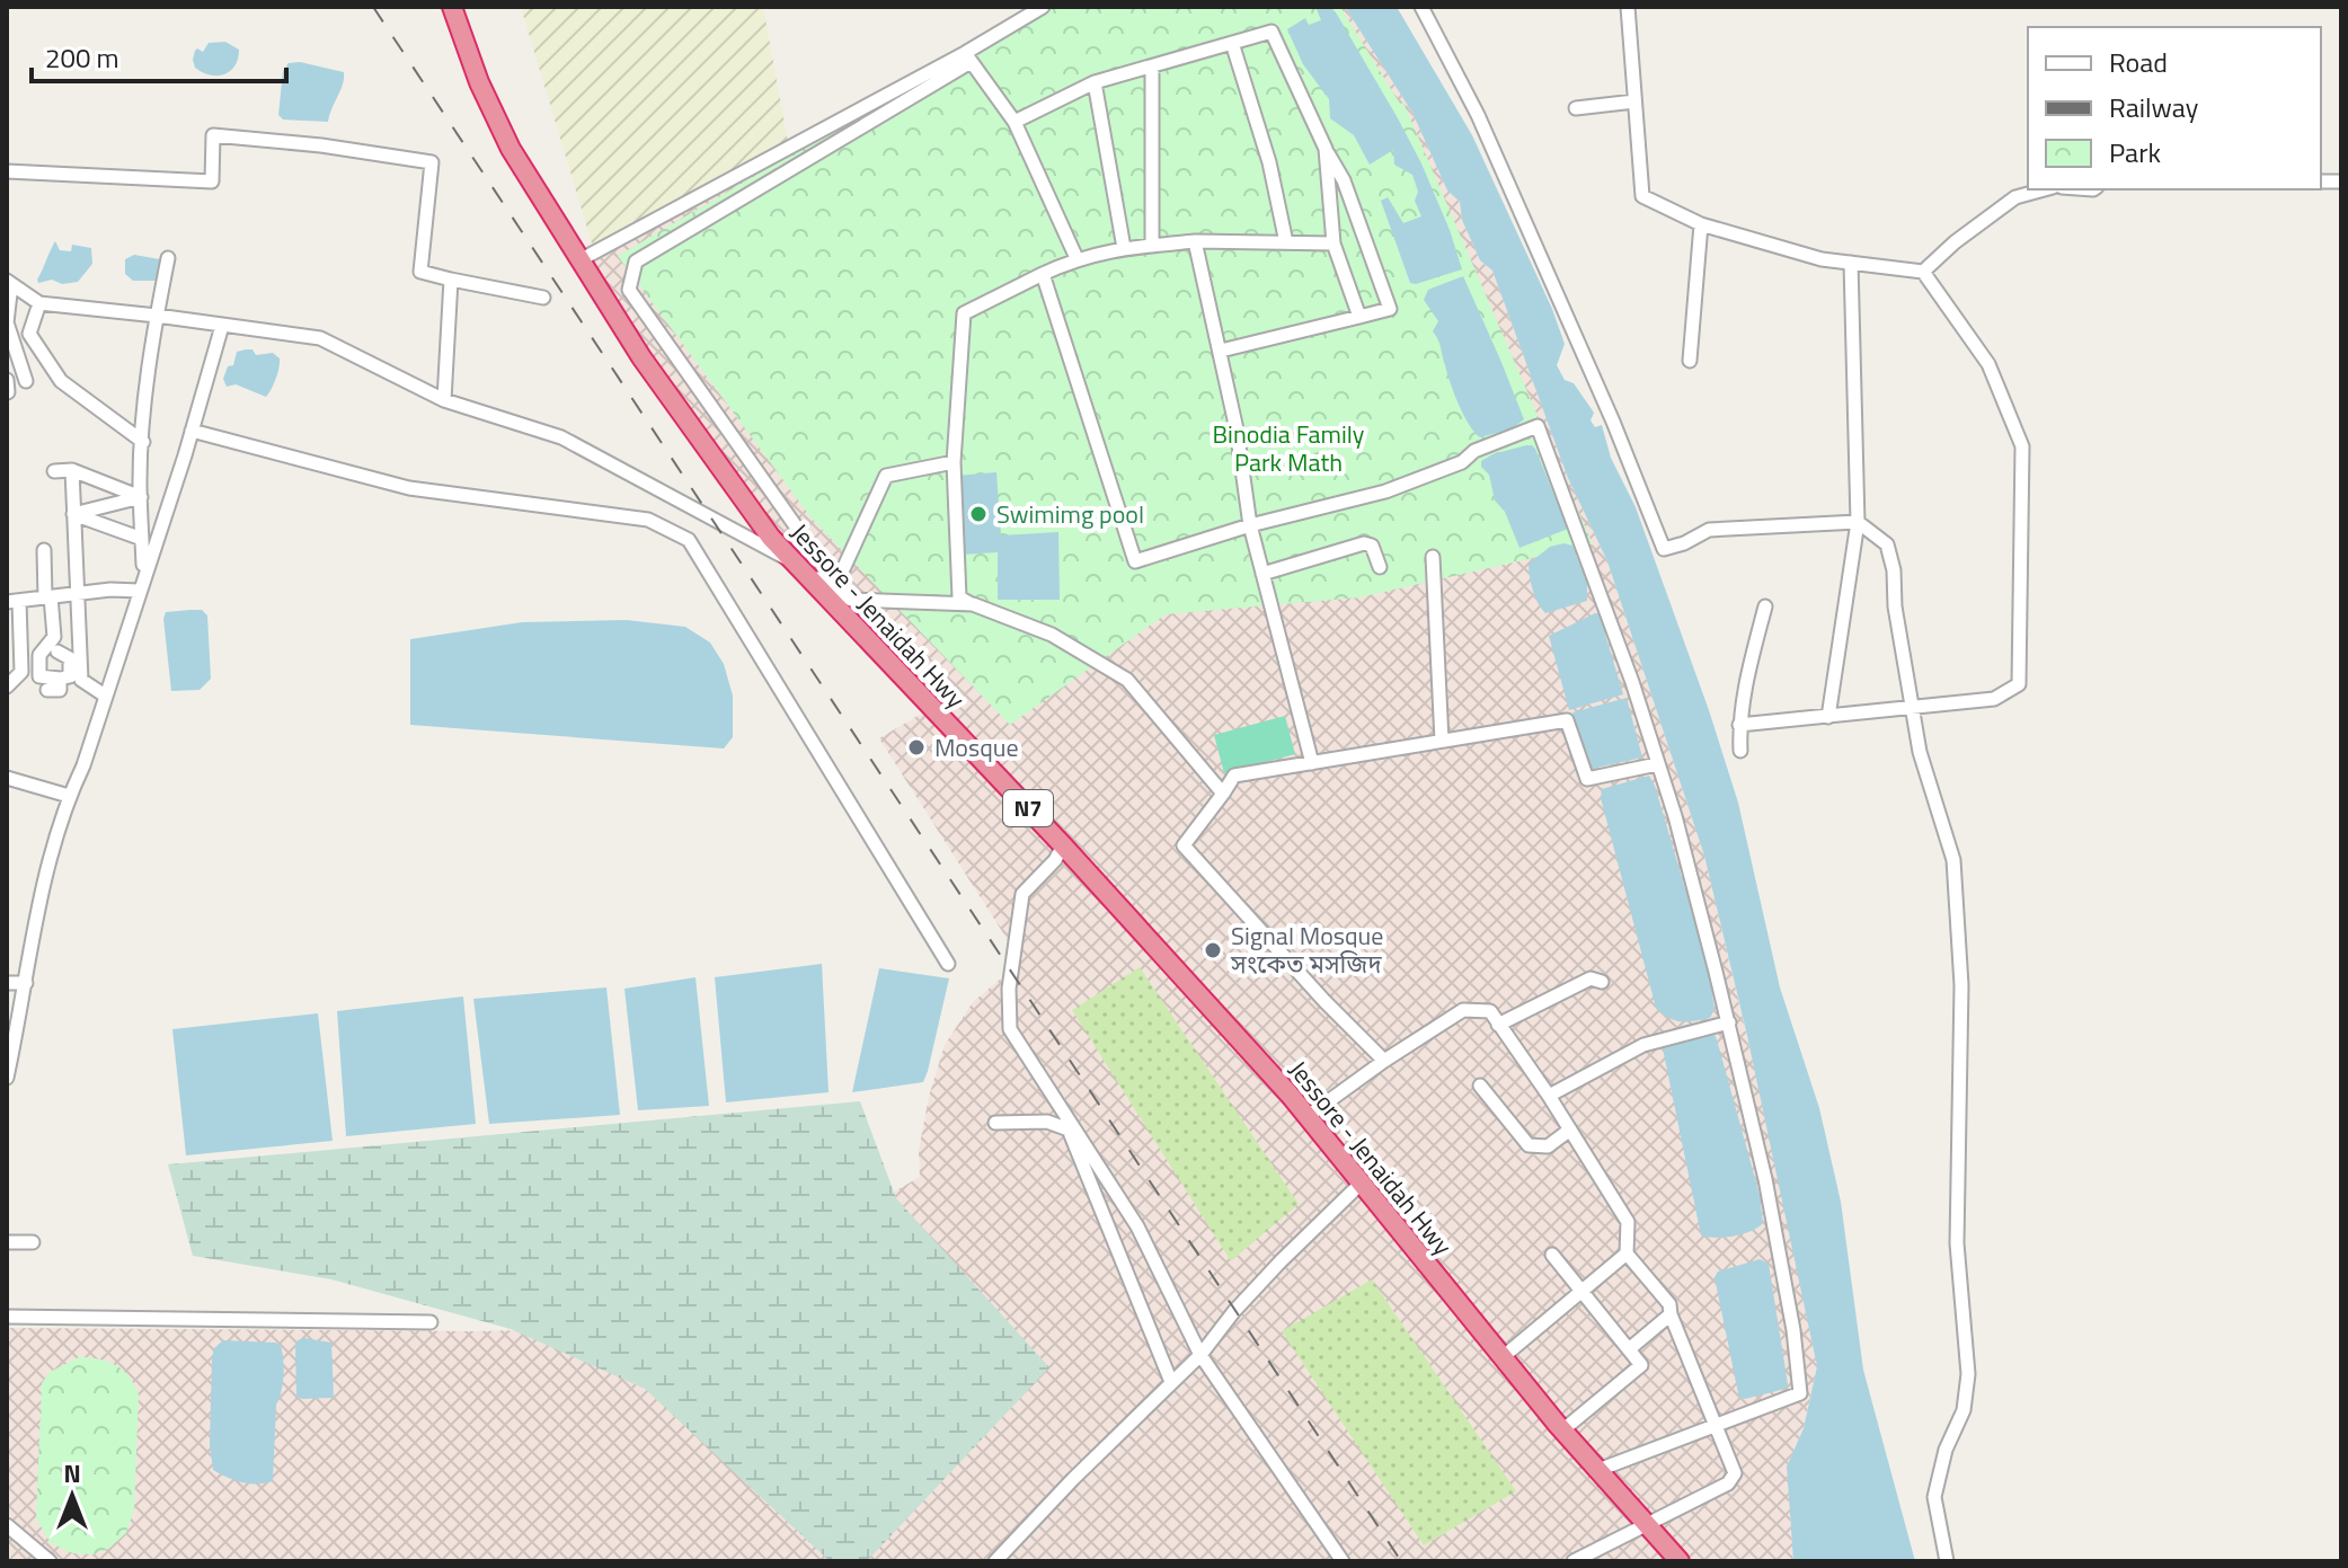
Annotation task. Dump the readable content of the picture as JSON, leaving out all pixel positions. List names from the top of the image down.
{
  "streets": {
    "highway": ["Jessore - Jenaidah Hwy", "N7"]
  },
  "parks": ["Binodia Family Park Math"],
  "places": ["Swimimg pool", "Mosque", "Signal Mosque সংকেত মসজিদ"],
  "legend": ["Road", "Railway", "Park"],
  "scale_bar": "200 m",
  "north": "top"
}
